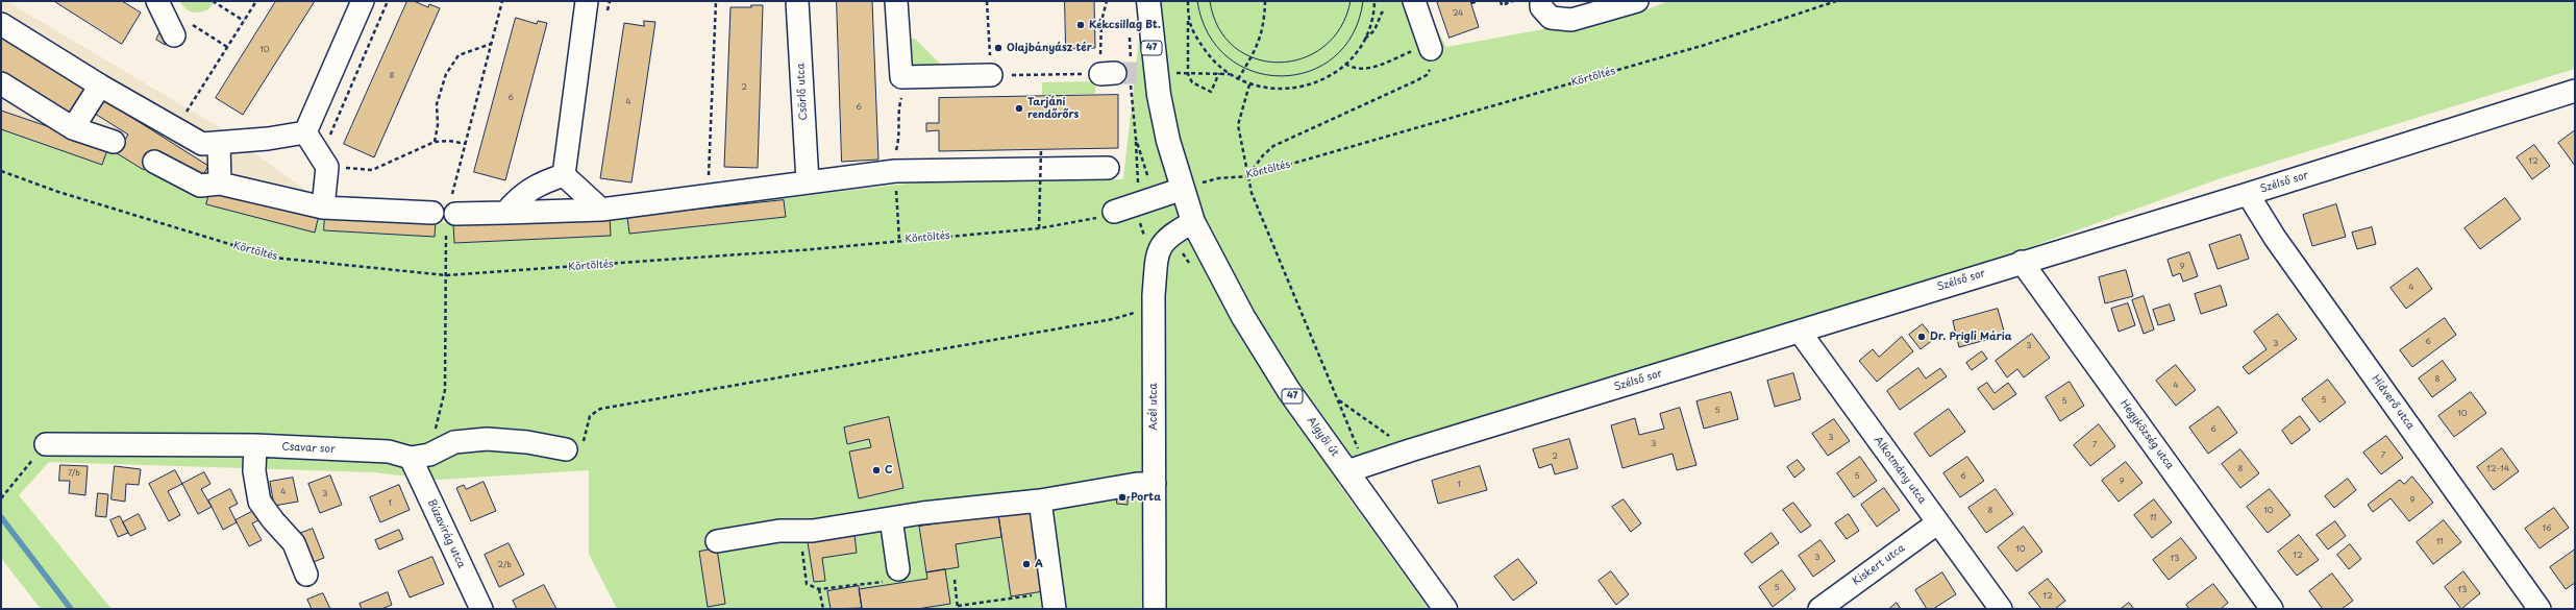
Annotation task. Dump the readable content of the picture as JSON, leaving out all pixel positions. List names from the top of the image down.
{
  "streets": {
    "main road": ["47", "Algyői út"],
    "street": [
      "Csörlő utca",
      "Szélső sor",
      "Hídverő utca",
      "Acél utca",
      "Hegyközség utca",
      "Csavar sor",
      "Alkotmány utca",
      "Búzavirág utca",
      "Kiskert utca"
    ],
    "path": ["Körtöltés"]
  },
  "crossings": [
    ["47", "Körtöltés"],
    ["47", "Algyői út"],
    ["Körtöltés", "Algyői út"],
    ["Szélső sor", "Hídverő utca"],
    ["Szélső sor", "Hegyközség utca"],
    ["Szélső sor", "Algyői út"],
    ["Szélső sor", "Alkotmány utca"],
    ["Acél utca", "Algyői út"],
    ["Csavar sor", "Búzavirág utca"],
    ["Alkotmány utca", "Kiskert utca"]
  ],
  "places": [
    "Kékcsillag Bt.",
    "Olajbányász tér",
    "Tarjáni rendőrőrs",
    "Dr. Prigli Mária",
    "C",
    "Porta",
    "A"
  ],
  "house_numbers": [
    "24",
    "10",
    "8",
    "2",
    "6",
    "4",
    "6",
    "12",
    "9",
    "4",
    "6",
    "3",
    "3",
    "8",
    "4",
    "5",
    "5",
    "5",
    "10",
    "6",
    "3",
    "3",
    "7",
    "7",
    "2",
    "8",
    "12-14",
    "7/b",
    "5",
    "6",
    "9",
    "1",
    "4",
    "3",
    "9",
    "1",
    "8",
    "10",
    "11",
    "16",
    "11",
    "10",
    "12",
    "3",
    "13",
    "2/b",
    "5",
    "13",
    "12"
  ]
}
